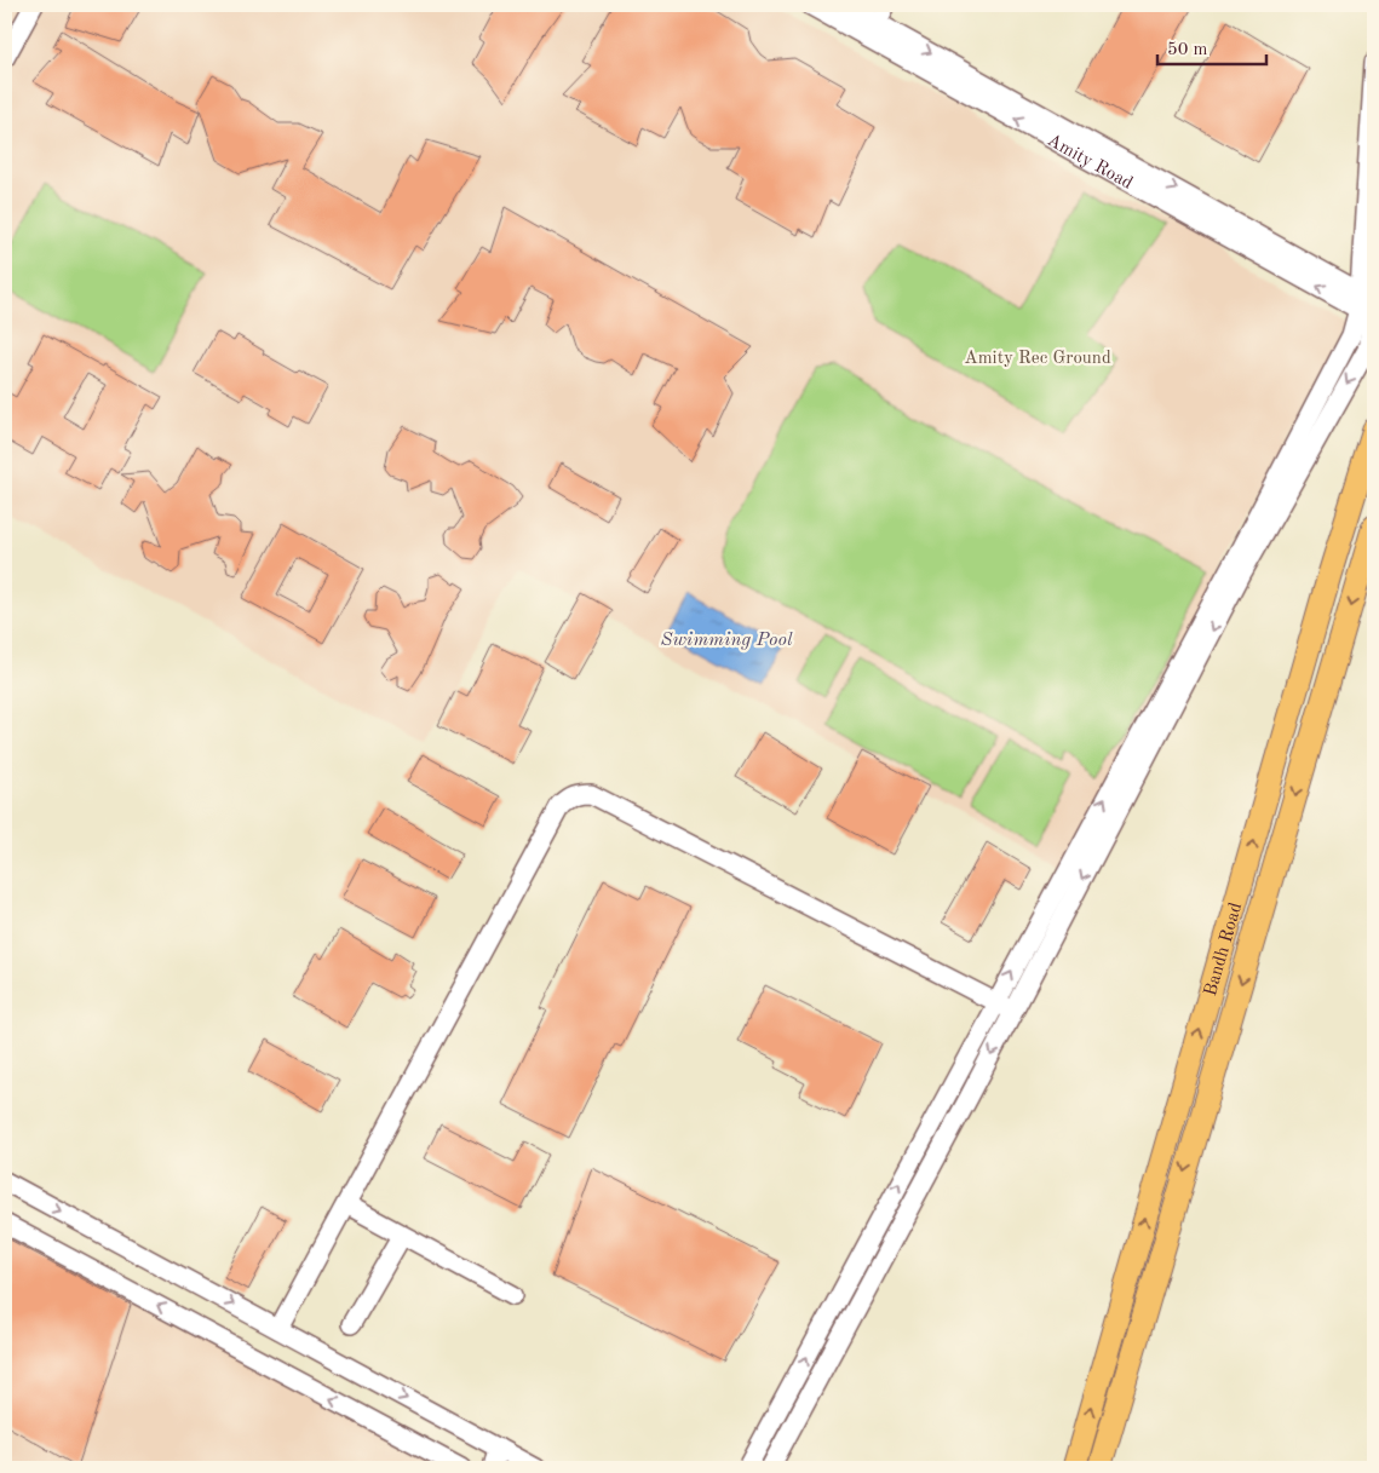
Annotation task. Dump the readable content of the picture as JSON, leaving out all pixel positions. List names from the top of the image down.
{
  "streets": {
    "main road": ["Bandh Road"],
    "street": ["Amity Road"]
  },
  "water": ["Swimming Pool"],
  "parks": ["Amity Rec Ground"],
  "scale_bar": "50 m"
}
